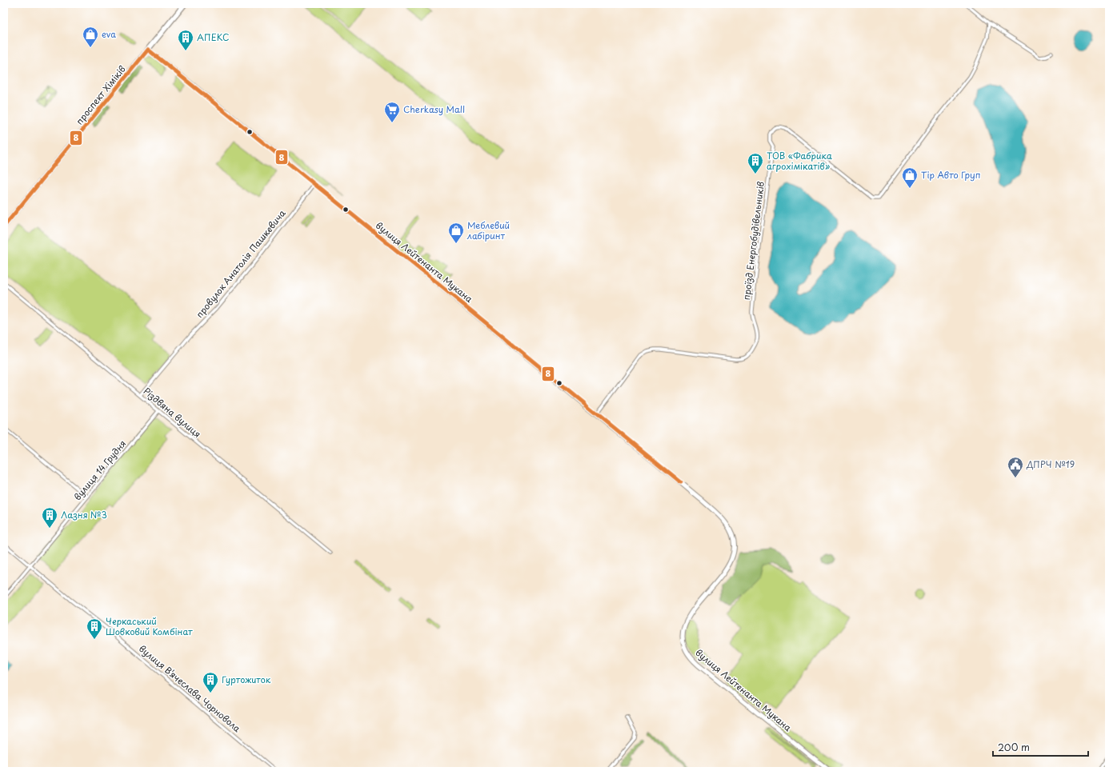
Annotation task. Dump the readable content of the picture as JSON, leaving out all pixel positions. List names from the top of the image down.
{
  "streets": {
    "main road": ["проспект Хіміків", "вулиця Лейтенанта Мукана"],
    "street": [
      "проїзд Енергобудівельників",
      "провулок Анатолія Пашкевича",
      "Різдвяна вулиця",
      "вулиця 14 Грудня",
      "вулиця Вʼячеслава Чорновола"
    ]
  },
  "crossings": [
    ["проспект Хіміків", "вулиця Лейтенанта Мукана"],
    ["проїзд Енергобудівельників", "вулиця Лейтенанта Мукана"],
    ["вулиця Лейтенанта Мукана", "провулок Анатолія Пашкевича"],
    ["провулок Анатолія Пашкевича", "Різдвяна вулиця"],
    ["Різдвяна вулиця", "вулиця 14 Грудня"],
    ["вулиця 14 Грудня", "вулиця Вʼячеслава Чорновола"]
  ],
  "places": {
    "shop": ["eva", "Тір Авто Груп", "Меблевий лабіринт"],
    "building": [
      "АПЕКС",
      "ТОВ «Фабрика агрохімікатів»",
      "Лазня №3",
      "Черкаський Шовковий Комбінат",
      "Гуртожиток"
    ],
    "supermarket": ["Cherkasy Mall"],
    "public building": ["ДПРЧ №19"]
  },
  "lines": ["transit line 8"],
  "scale_bar": "200 m"
}
